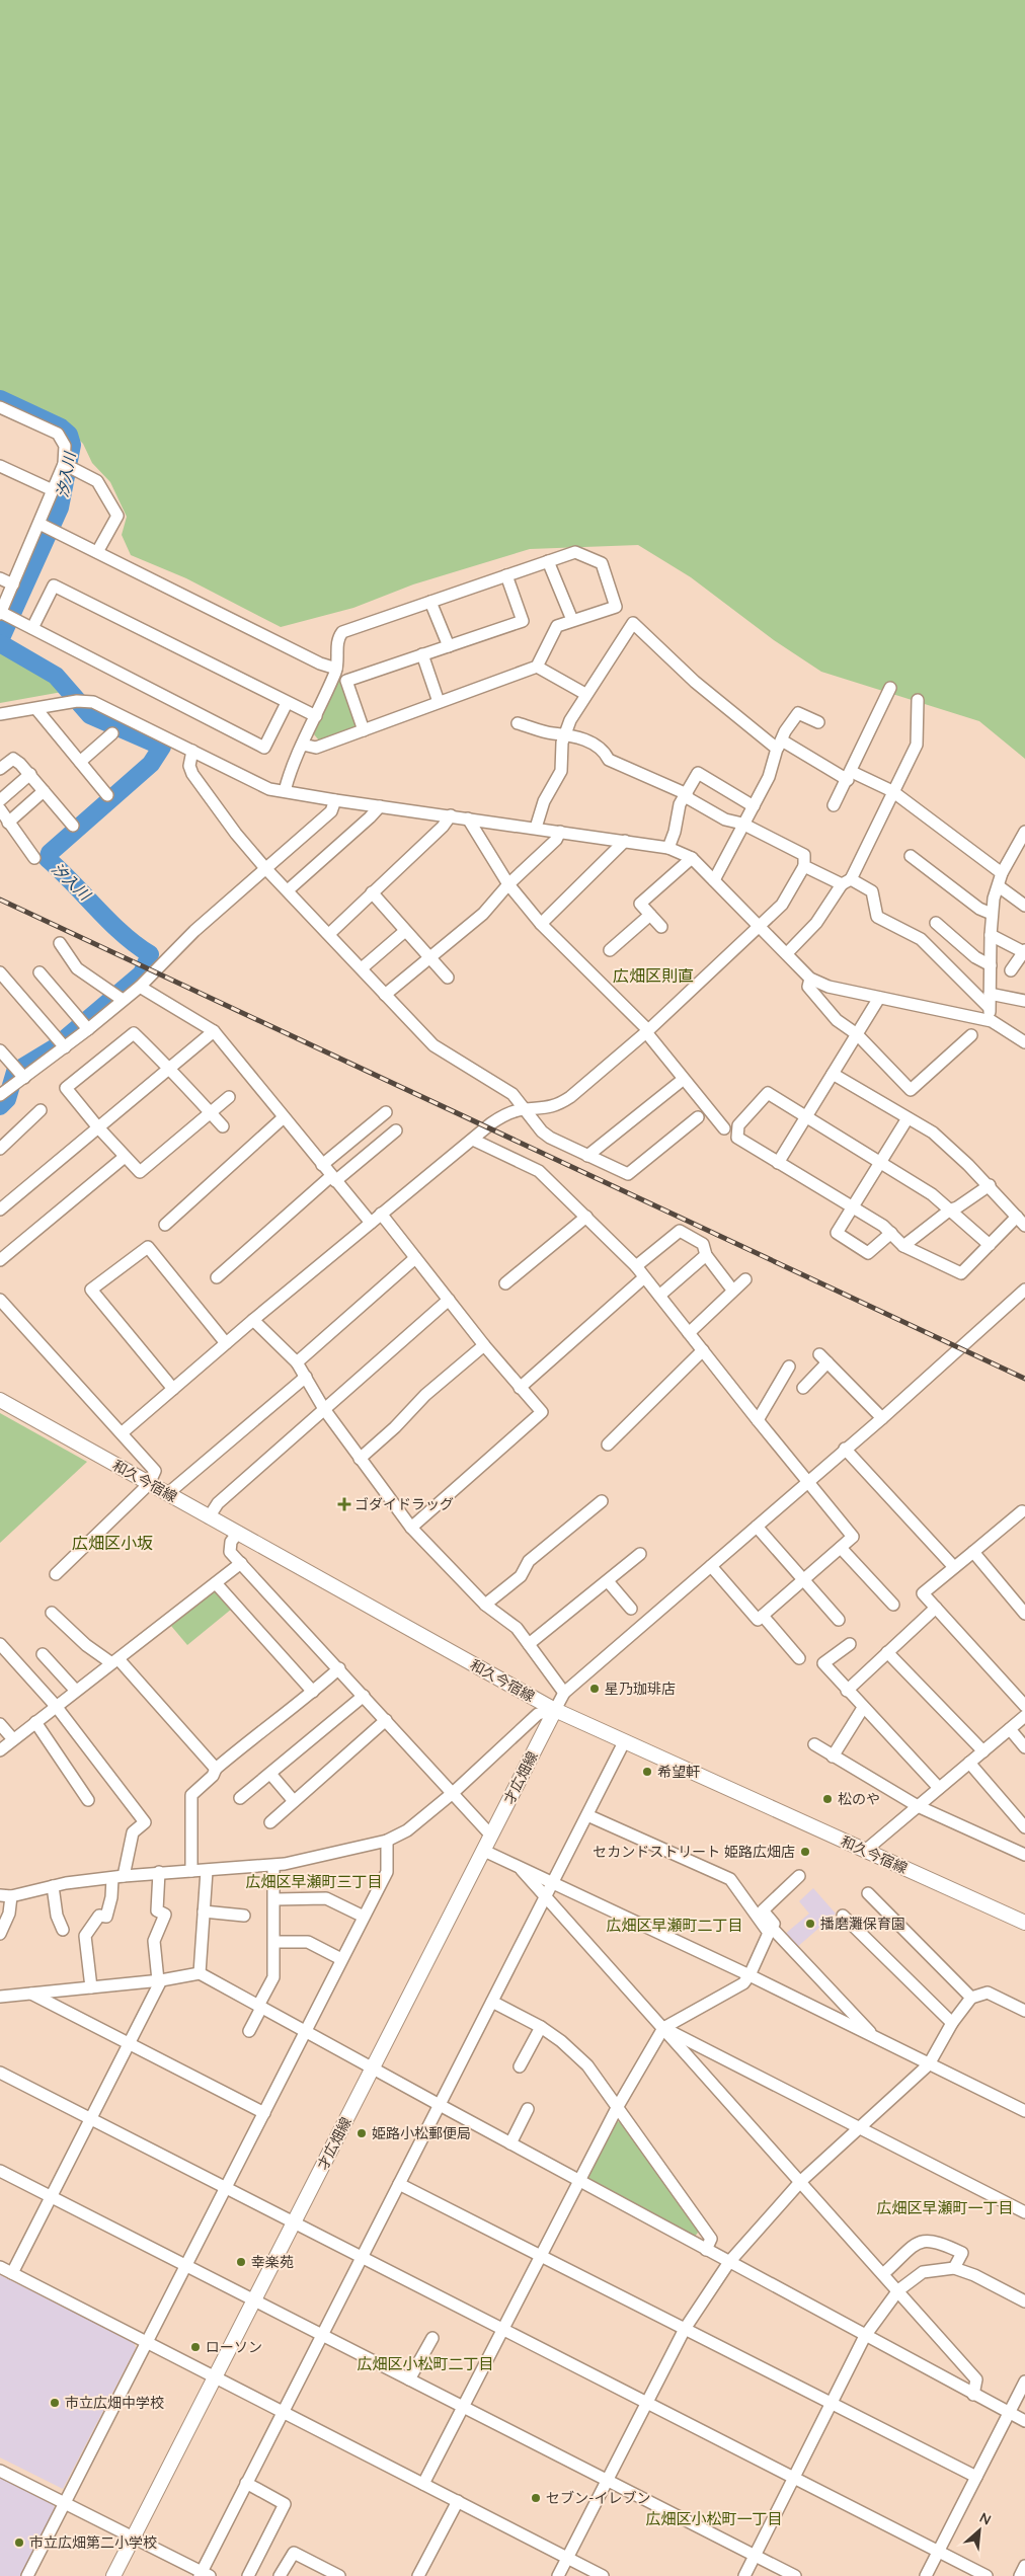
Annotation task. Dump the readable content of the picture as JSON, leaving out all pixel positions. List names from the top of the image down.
{
  "streets": {
    "main road": ["和久今宿線", "才広畑線"]
  },
  "crossings": [
    ["和久今宿線", "才広畑線"]
  ],
  "districts": [
    "広畑区則直",
    "広畑区小坂",
    "広畑区早瀬町三丁目",
    "広畑区早瀬町二丁目",
    "広畑区早瀬町一丁目",
    "広畑区小松町二丁目",
    "広畑区小松町一丁目"
  ],
  "water": ["汐入川"],
  "places": {
    "health": ["ゴダイドラッグ"],
    "other": [
      "星乃珈琲店",
      "希望軒",
      "松のや",
      "セカンドストリート 姫路広畑店",
      "播磨灘保育園",
      "姫路小松郵便局",
      "幸楽苑",
      "ローソン",
      "市立広畑中学校",
      "セブン-イレブン",
      "市立広畑第二小学校"
    ]
  },
  "north": "top right"
}
